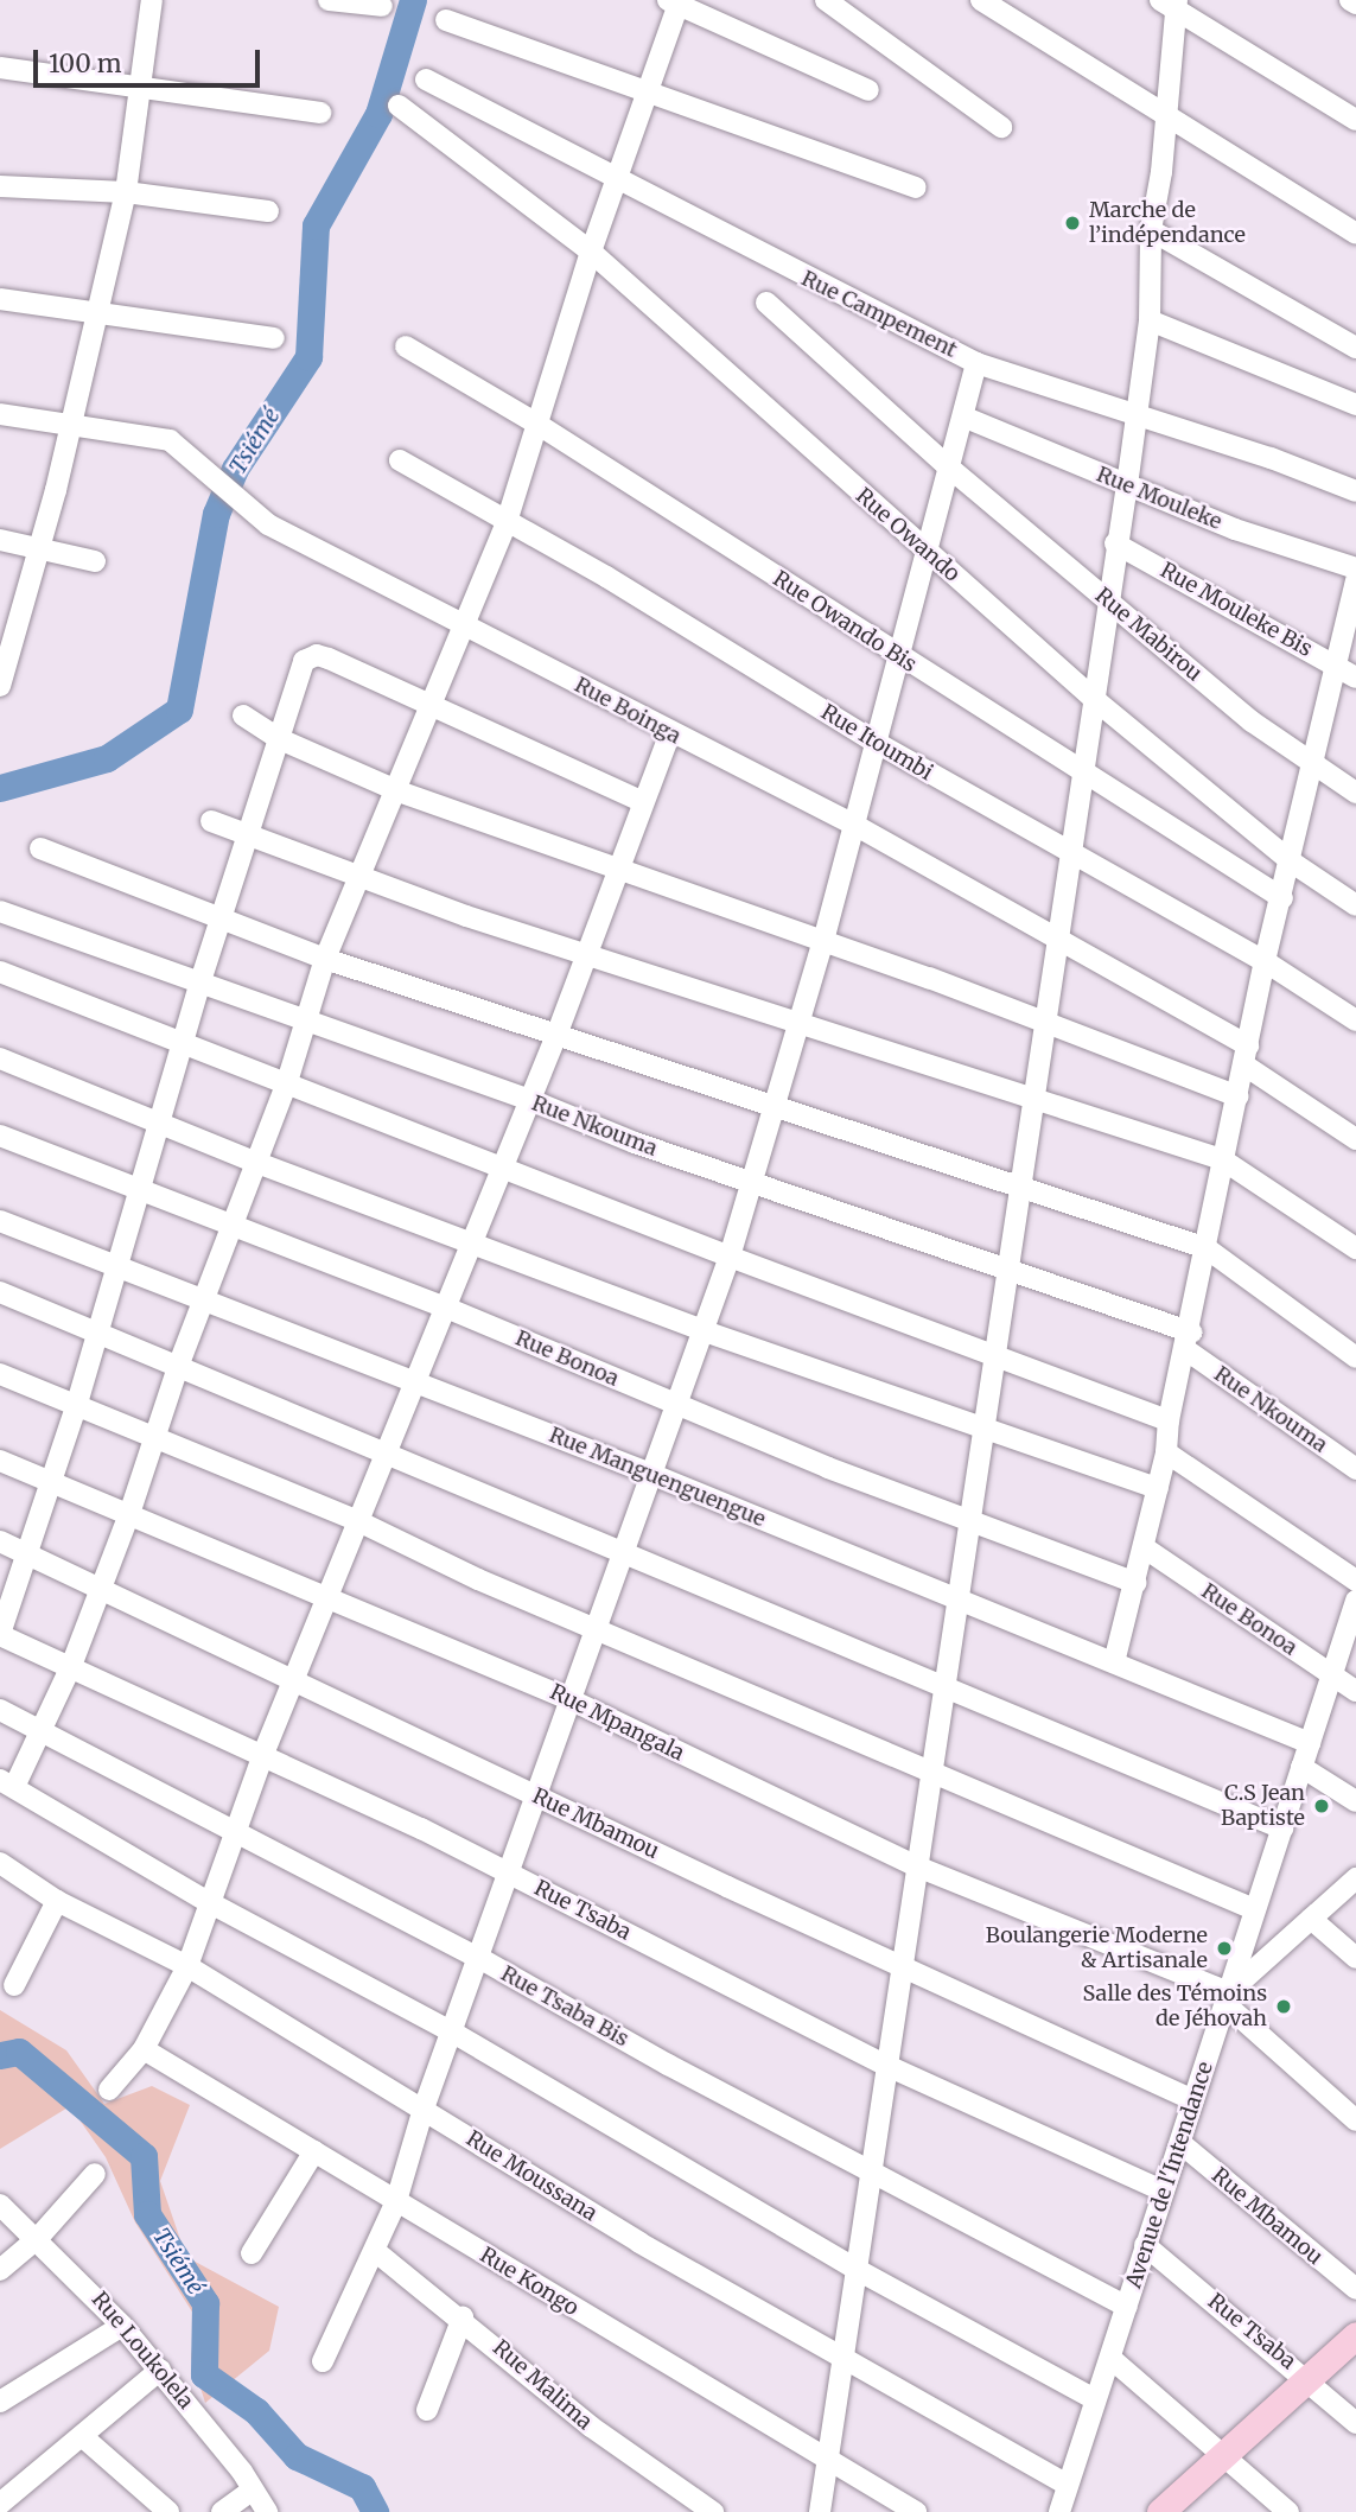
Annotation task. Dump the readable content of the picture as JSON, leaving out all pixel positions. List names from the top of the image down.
{
  "streets": {
    "street": [
      "Rue Campement",
      "Rue Mouleke",
      "Rue Owando",
      "Rue Mouleke Bis",
      "Rue Owando Bis",
      "Rue Mabirou",
      "Rue Boinga",
      "Rue Itoumbi",
      "Rue Nkouma",
      "Rue Bonoa",
      "Rue Manguenguengue",
      "Rue Mpangala",
      "Rue Mbamou",
      "Rue Tsaba",
      "Rue Tsaba Bis",
      "Avenue de l'Intendance",
      "Rue Moussana",
      "Rue Kongo",
      "Rue Loukolela",
      "Rue Malima"
    ]
  },
  "crossings": [
    ["Rue Bonoa", "Avenue de l'Intendance"],
    ["Rue Manguenguengue", "Avenue de l'Intendance"],
    ["Rue Mpangala", "Avenue de l'Intendance"],
    ["Rue Mbamou", "Avenue de l'Intendance"],
    ["Rue Tsaba", "Avenue de l'Intendance"],
    ["Rue Tsaba Bis", "Avenue de l'Intendance"],
    ["Avenue de l'Intendance", "Rue Moussana"]
  ],
  "water": ["Tsiémé"],
  "places": [
    "Marche de l’indépendance",
    "C.S Jean Baptiste",
    "Boulangerie Moderne & Artisanale",
    "Salle des Témoins de Jéhovah"
  ],
  "scale_bar": "100 m"
}
